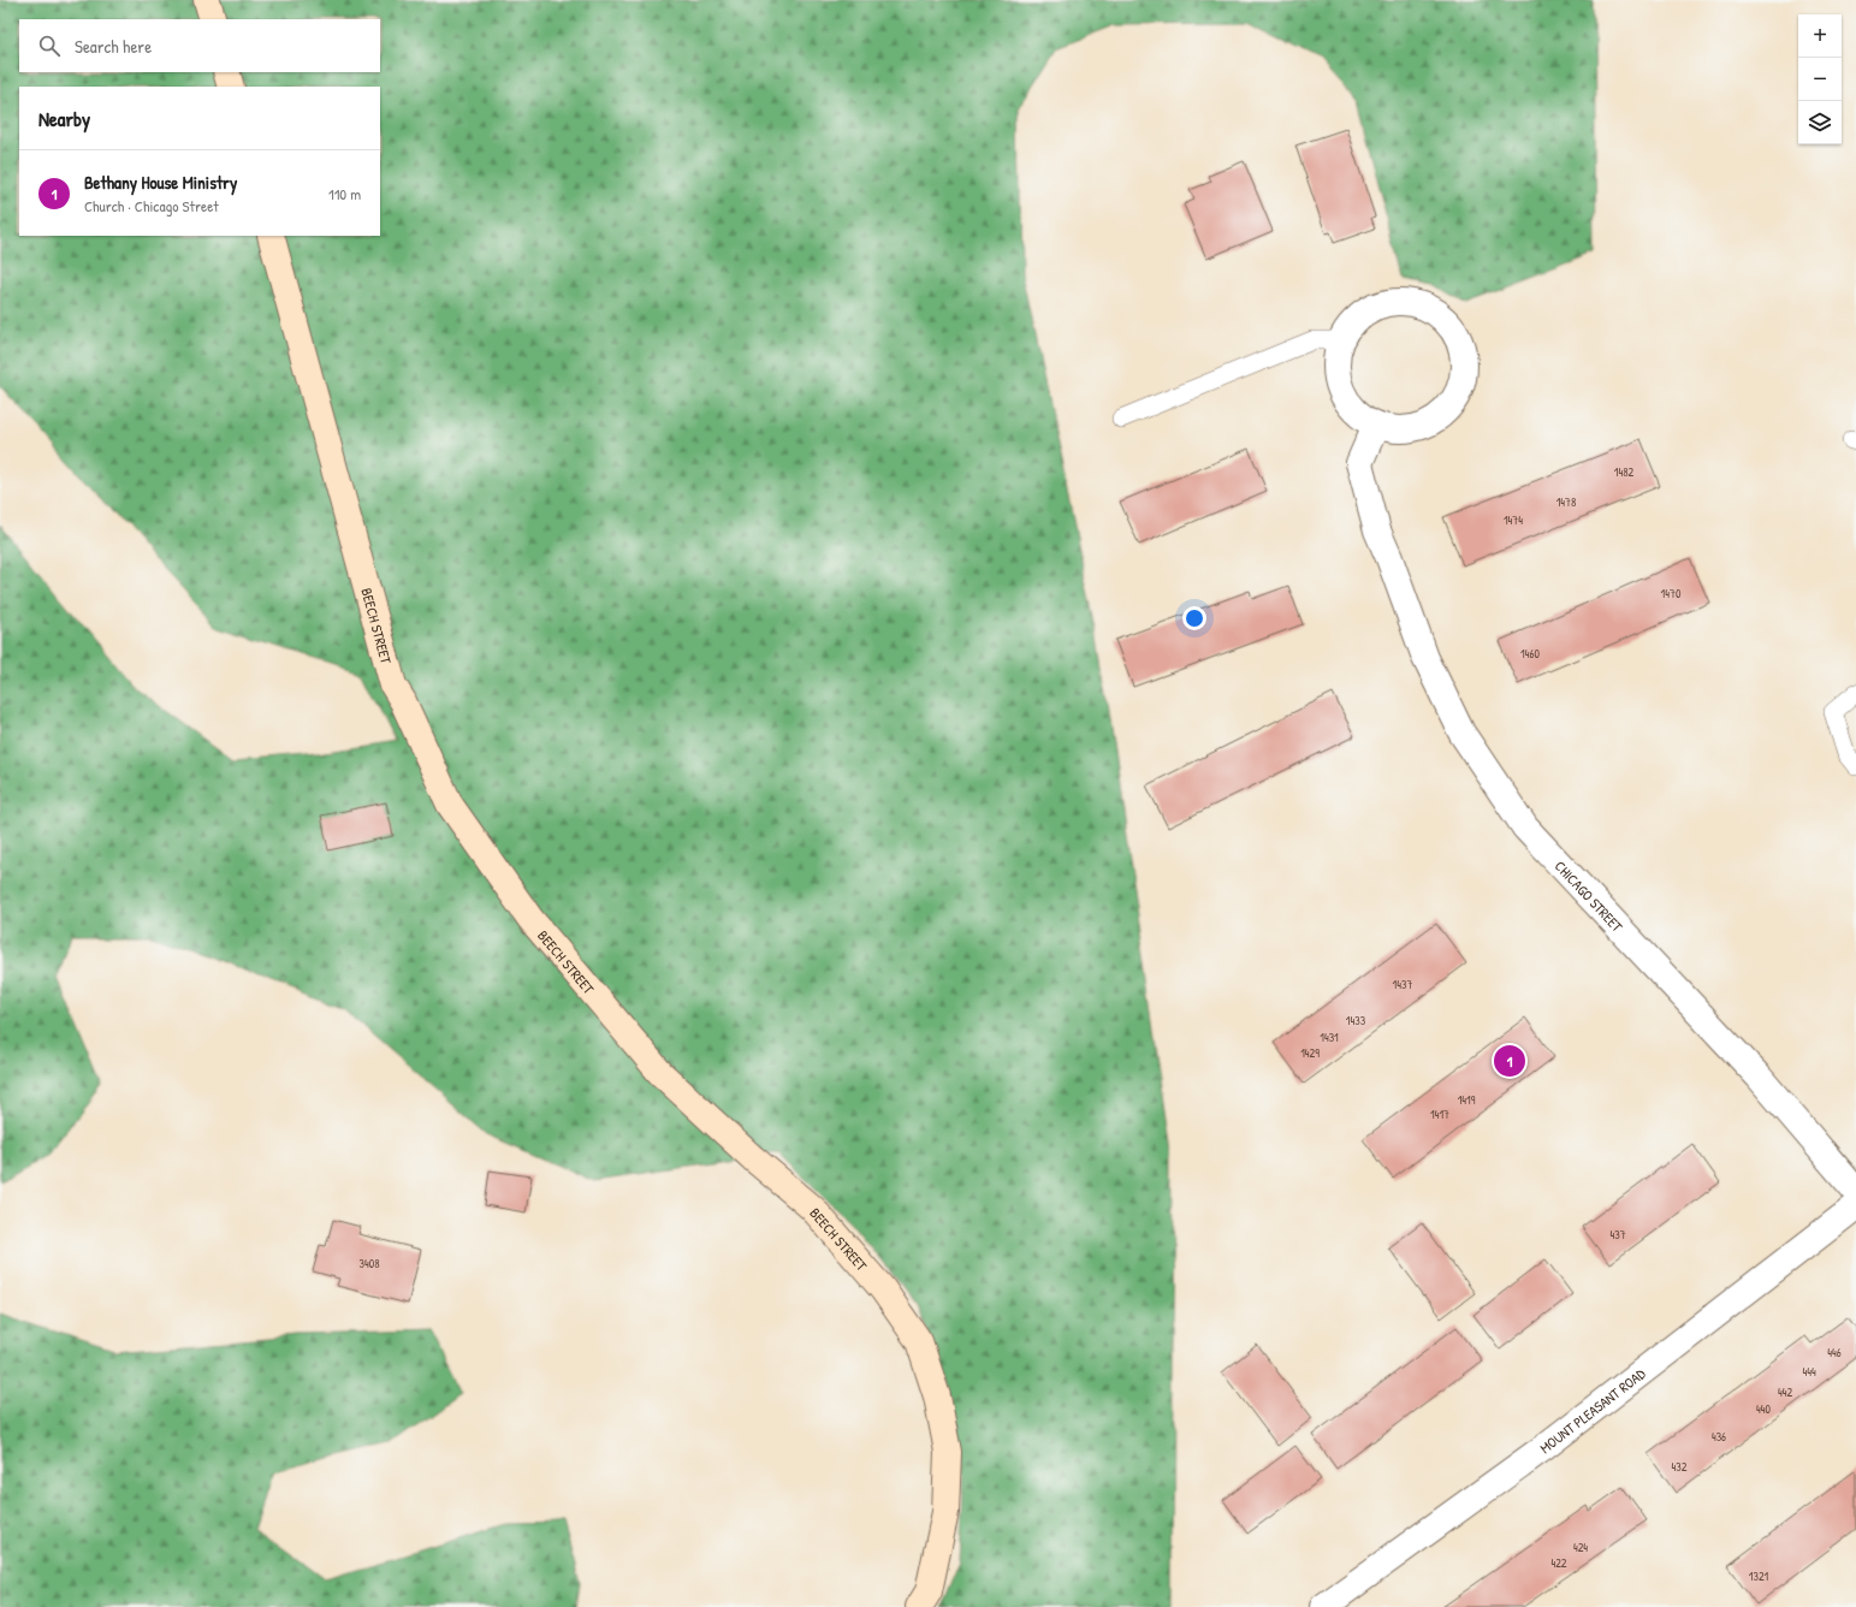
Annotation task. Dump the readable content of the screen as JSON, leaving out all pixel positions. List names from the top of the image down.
{
  "streets": {
    "street": ["BEECH STREET", "CHICAGO STREET", "MOUNT PLEASANT ROAD"]
  },
  "house_numbers": [
    "1482",
    "1478",
    "1474",
    "1470",
    "1460",
    "1437",
    "1433",
    "1431",
    "1429",
    "1419",
    "1417",
    "437",
    "3408",
    "446",
    "444",
    "442",
    "440",
    "436",
    "432",
    "424",
    "422",
    "1321"
  ],
  "page": {
    "map_buttons": ["+", "−"],
    "search": "Search here",
    "heading": "Nearby",
    "list": [
      {
        "mark": "1",
        "name": "Bethany House Ministry",
        "note": "Church · Chicago Street",
        "value": "110 m"
      }
    ],
    "pins": "1"
  }
}
